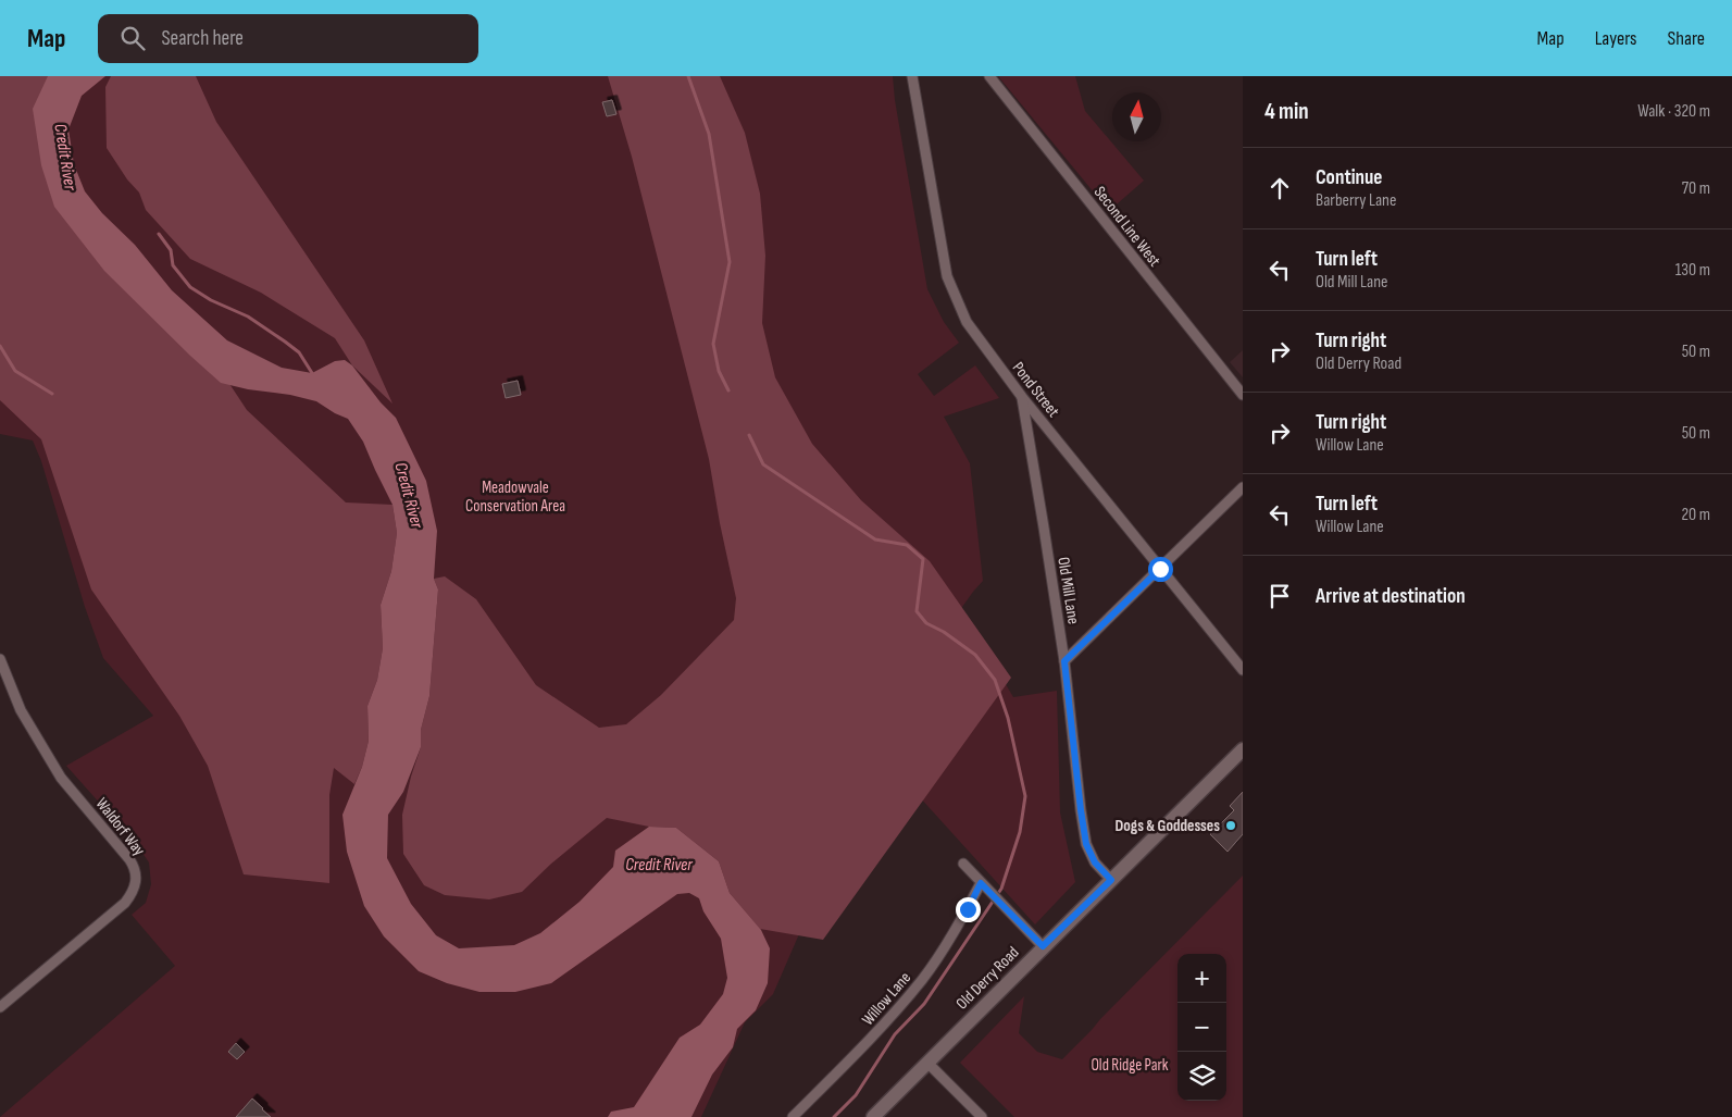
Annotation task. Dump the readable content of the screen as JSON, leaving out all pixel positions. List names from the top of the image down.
{
  "streets": {
    "street": [
      "Second Line West",
      "Pond Street",
      "Old Mill Lane",
      "Waldorf Way",
      "Old Derry Road",
      "Willow Lane"
    ]
  },
  "crossings": [
    ["Pond Street", "Old Mill Lane"],
    ["Old Mill Lane", "Old Derry Road"]
  ],
  "water": ["Credit River"],
  "parks": ["Meadowvale Conservation Area", "Old Ridge Park"],
  "places": ["Dogs & Goddesses"],
  "north": "top",
  "page": {
    "header": "Map",
    "search": "Search here",
    "nav": ["Map", "Layers", "Share"],
    "heading": ["4 min", "Walk · 320 m"],
    "list": [
      ["Continue", "Barberry Lane", "70 m"],
      ["Turn left", "Old Mill Lane", "130 m"],
      ["Turn right", "Old Derry Road", "50 m"],
      ["Turn right", "Willow Lane", "50 m"],
      ["Turn left", "Willow Lane", "20 m"],
      "Arrive at destination"
    ],
    "map_buttons": ["+", "−"]
  }
}
